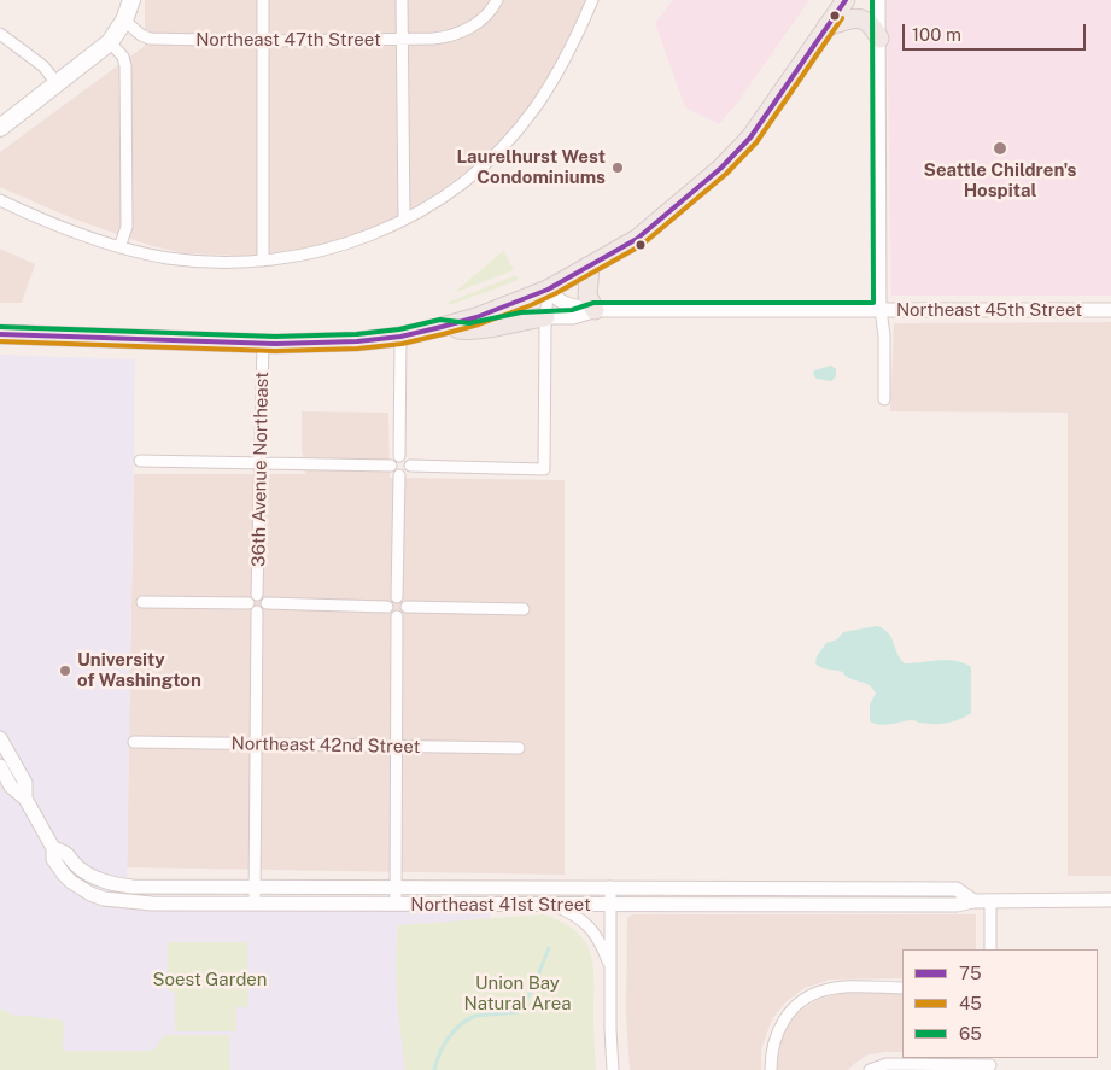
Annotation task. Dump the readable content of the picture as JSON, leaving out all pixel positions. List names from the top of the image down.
{
  "streets": {
    "street": [
      "Northeast 47th Street",
      "Northeast 45th Street",
      "36th Avenue Northeast",
      "Northeast 42nd Street",
      "Northeast 41st Street"
    ]
  },
  "parks": ["Soest Garden", "Union Bay Natural Area"],
  "places": ["Seattle Children's Hospital", "Laurelhurst West Condominiums", "University of Washington"],
  "lines": ["transit line 75", "transit line 65", "transit line 45"],
  "legend": ["75", "45", "65"],
  "scale_bar": "100 m"
}
